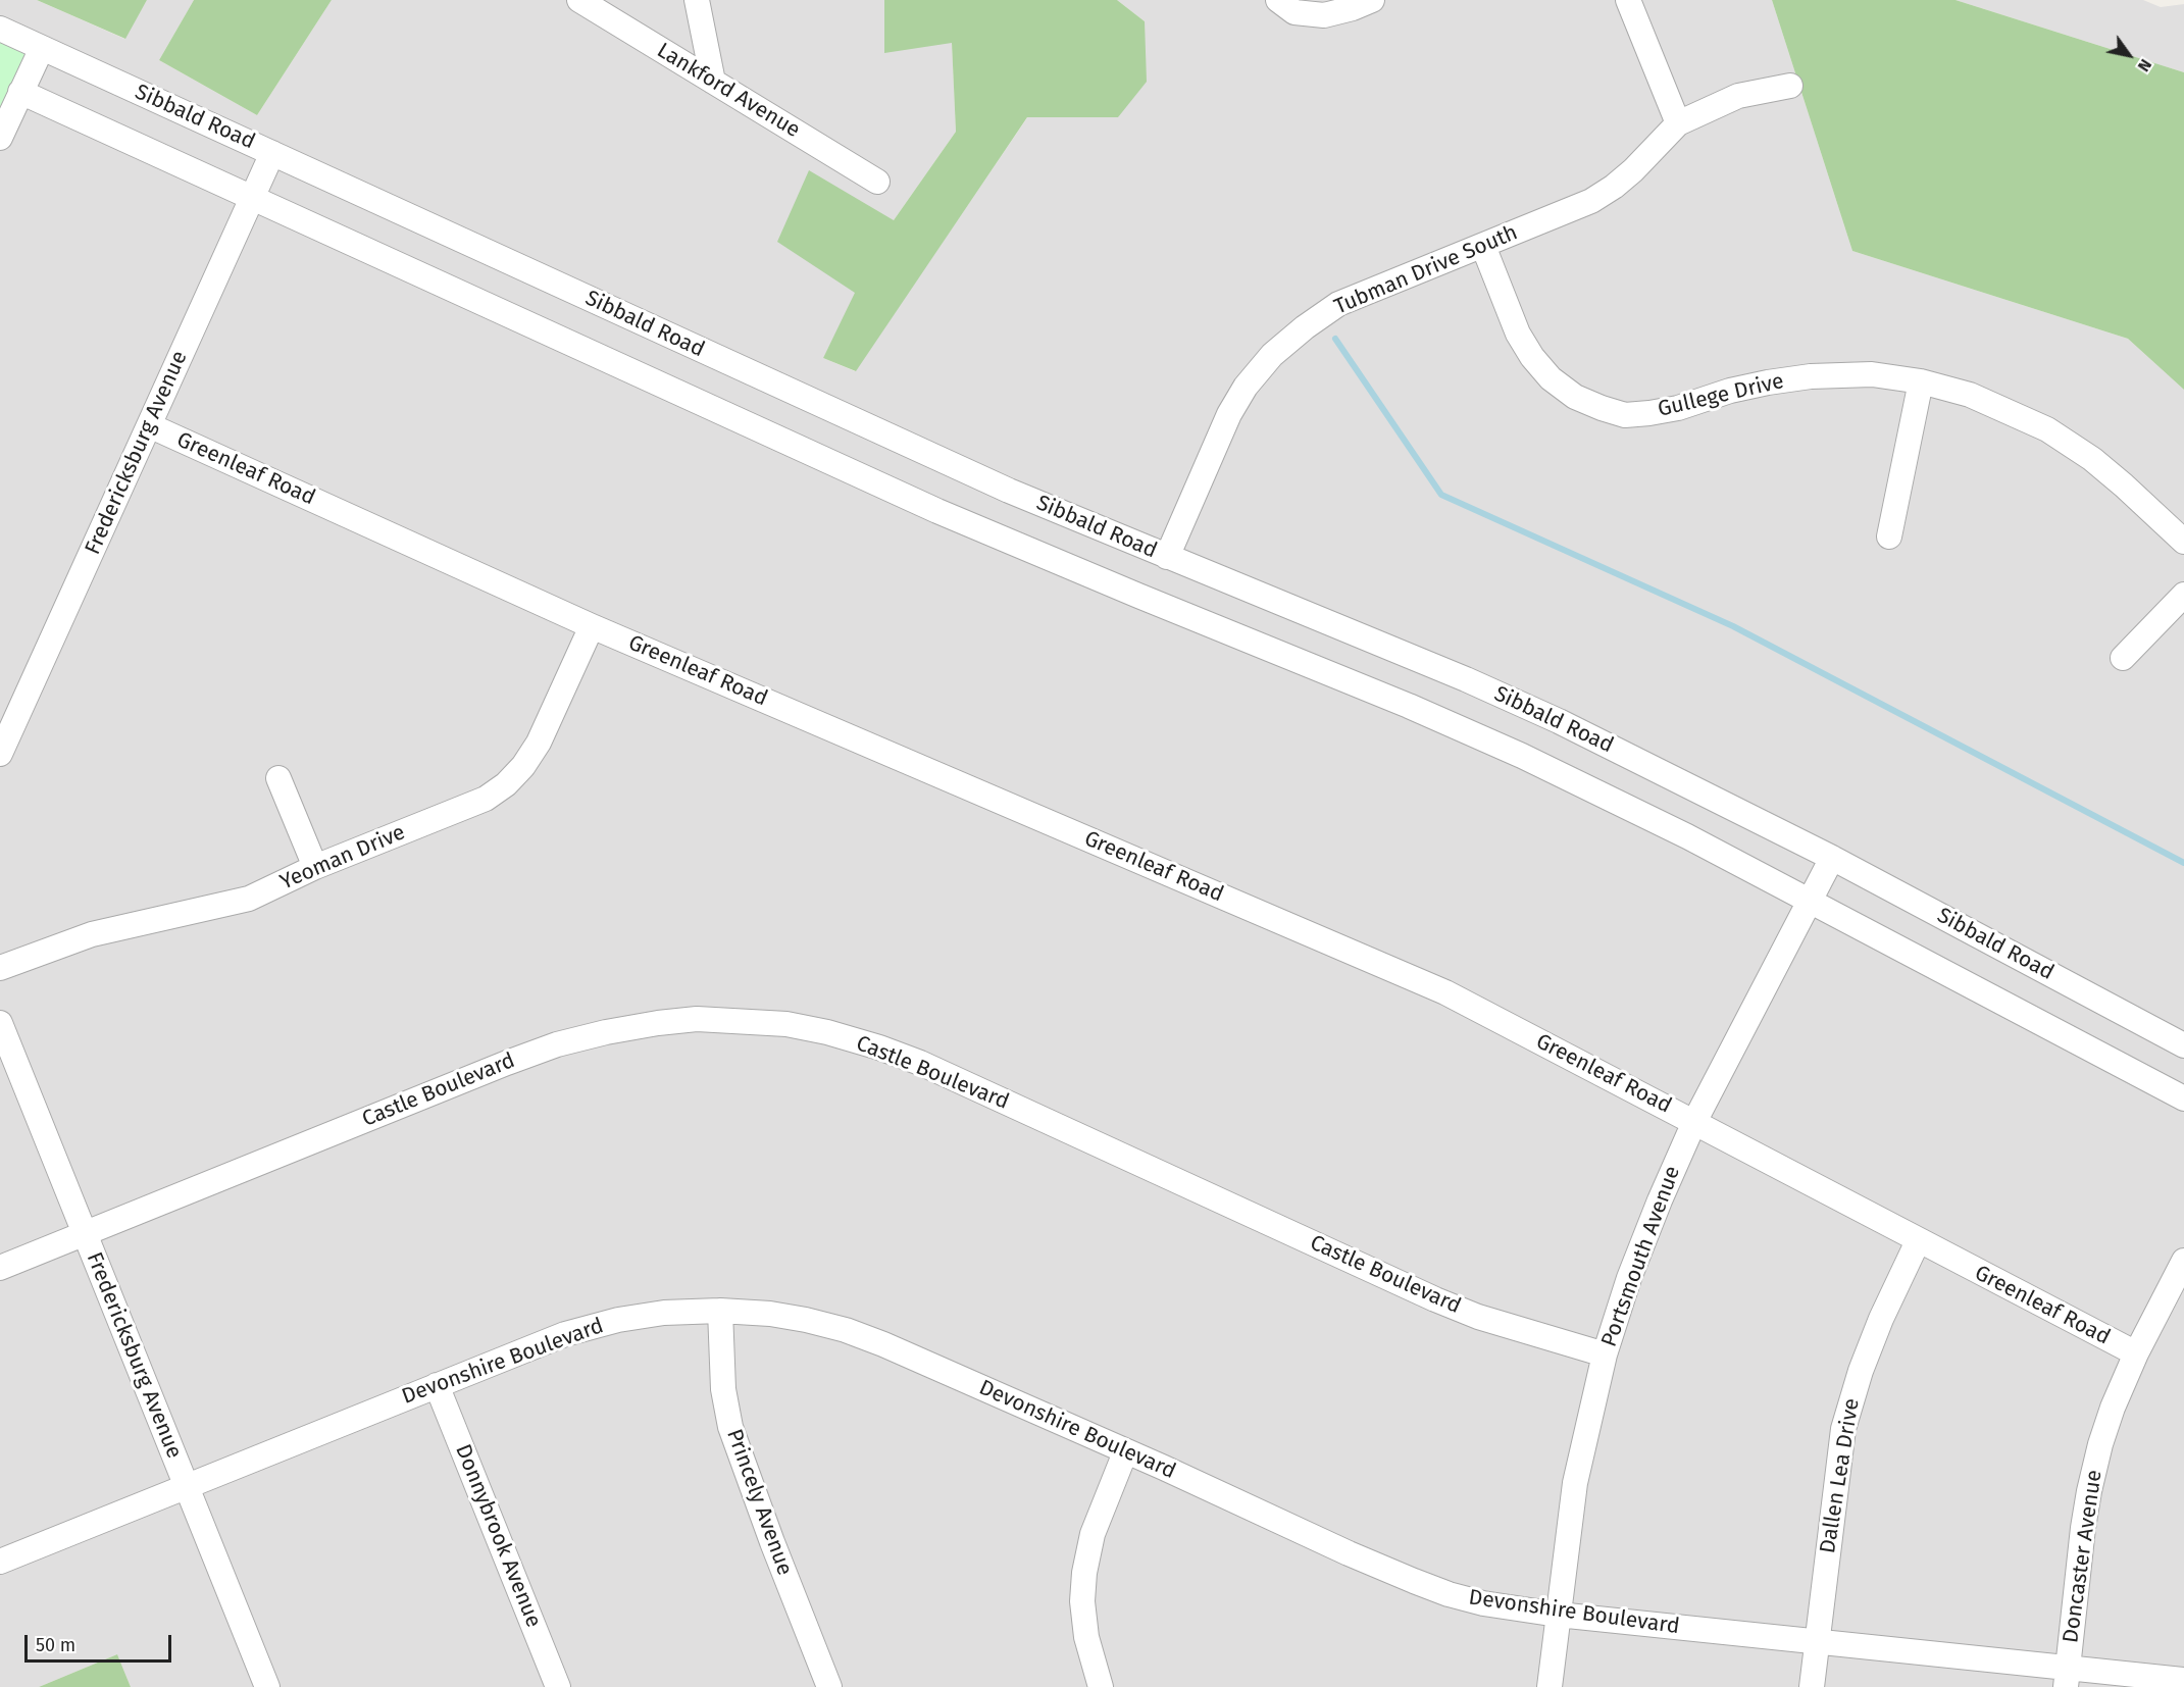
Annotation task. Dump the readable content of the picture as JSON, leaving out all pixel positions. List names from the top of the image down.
{
  "streets": {
    "street": [
      "Lankford Avenue",
      "Sibbald Road",
      "Tubman Drive South",
      "Gullege Drive",
      "Fredericksburg Avenue",
      "Greenleaf Road",
      "Yeoman Drive",
      "Castle Boulevard",
      "Portsmouth Avenue",
      "Devonshire Boulevard",
      "Dallen Lea Drive",
      "Princely Avenue",
      "Donnybrook Avenue",
      "Doncaster Avenue"
    ]
  },
  "crossings": [
    ["Sibbald Road", "Tubman Drive South"],
    ["Sibbald Road", "Fredericksburg Avenue"],
    ["Sibbald Road", "Portsmouth Avenue"],
    ["Tubman Drive South", "Gullege Drive"],
    ["Fredericksburg Avenue", "Greenleaf Road"],
    ["Fredericksburg Avenue", "Castle Boulevard"],
    ["Fredericksburg Avenue", "Devonshire Boulevard"],
    ["Greenleaf Road", "Yeoman Drive"],
    ["Greenleaf Road", "Portsmouth Avenue"],
    ["Greenleaf Road", "Dallen Lea Drive"],
    ["Greenleaf Road", "Doncaster Avenue"],
    ["Castle Boulevard", "Portsmouth Avenue"],
    ["Portsmouth Avenue", "Devonshire Boulevard"],
    ["Devonshire Boulevard", "Dallen Lea Drive"],
    ["Devonshire Boulevard", "Princely Avenue"],
    ["Devonshire Boulevard", "Donnybrook Avenue"],
    ["Devonshire Boulevard", "Doncaster Avenue"]
  ],
  "scale_bar": "50 m",
  "north": "bottom right"
}
